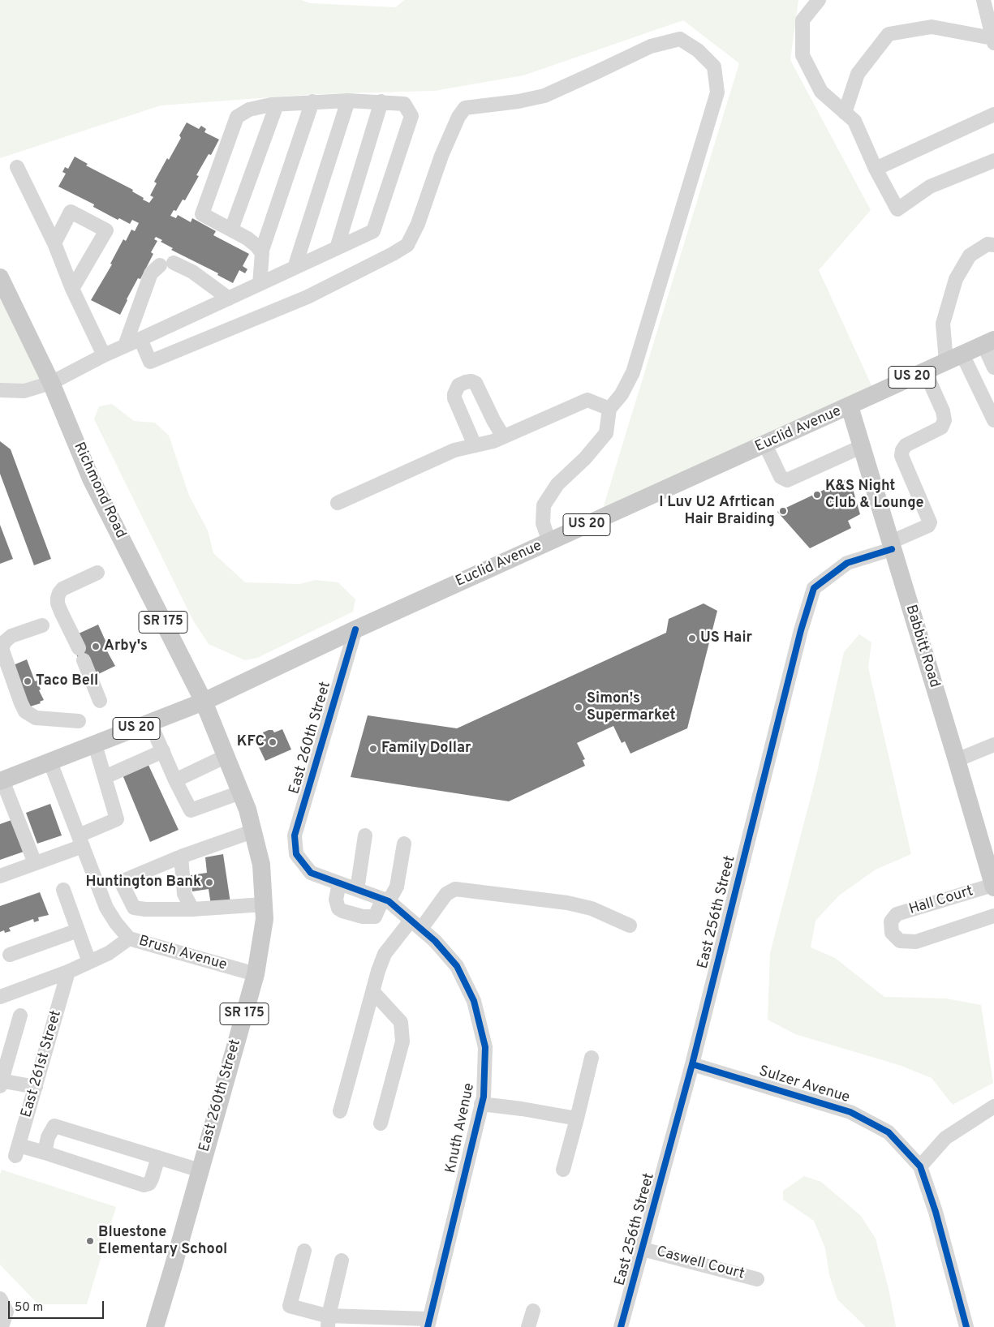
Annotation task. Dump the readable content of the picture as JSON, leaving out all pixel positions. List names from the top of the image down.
{
  "streets": {
    "main road": [
      "US 20",
      "Euclid Avenue",
      "Richmond Road",
      "SR 175",
      "Babbitt Road",
      "East 260th Street"
    ],
    "street": [
      "Hall Court",
      "East 256th Street",
      "Brush Avenue",
      "East 261st Street",
      "Sulzer Avenue",
      "Knuth Avenue",
      "Caswell Court"
    ]
  },
  "crossings": [
    ["Euclid Avenue", "Richmond Road"],
    ["Euclid Avenue", "Babbitt Road"],
    ["Euclid Avenue", "East 260th Street"],
    ["Euclid Avenue", "East 256th Street"],
    ["Richmond Road", "East 260th Street"],
    ["Babbitt Road", "Hall Court"],
    ["Babbitt Road", "East 256th Street"],
    ["East 260th Street", "Brush Avenue"],
    ["East 260th Street", "Knuth Avenue"],
    ["East 256th Street", "Sulzer Avenue"],
    ["East 256th Street", "Caswell Court"],
    ["Brush Avenue", "East 261st Street"]
  ],
  "places": [
    "K&S Night Club & Lounge",
    "I Luv U2 Afrtican Hair Braiding",
    "US Hair",
    "Arby's",
    "Taco Bell",
    "Simon's Supermarket",
    "KFC",
    "Family Dollar",
    "Huntington Bank",
    "Bluestone Elementary School"
  ],
  "scale_bar": "50 m"
}
